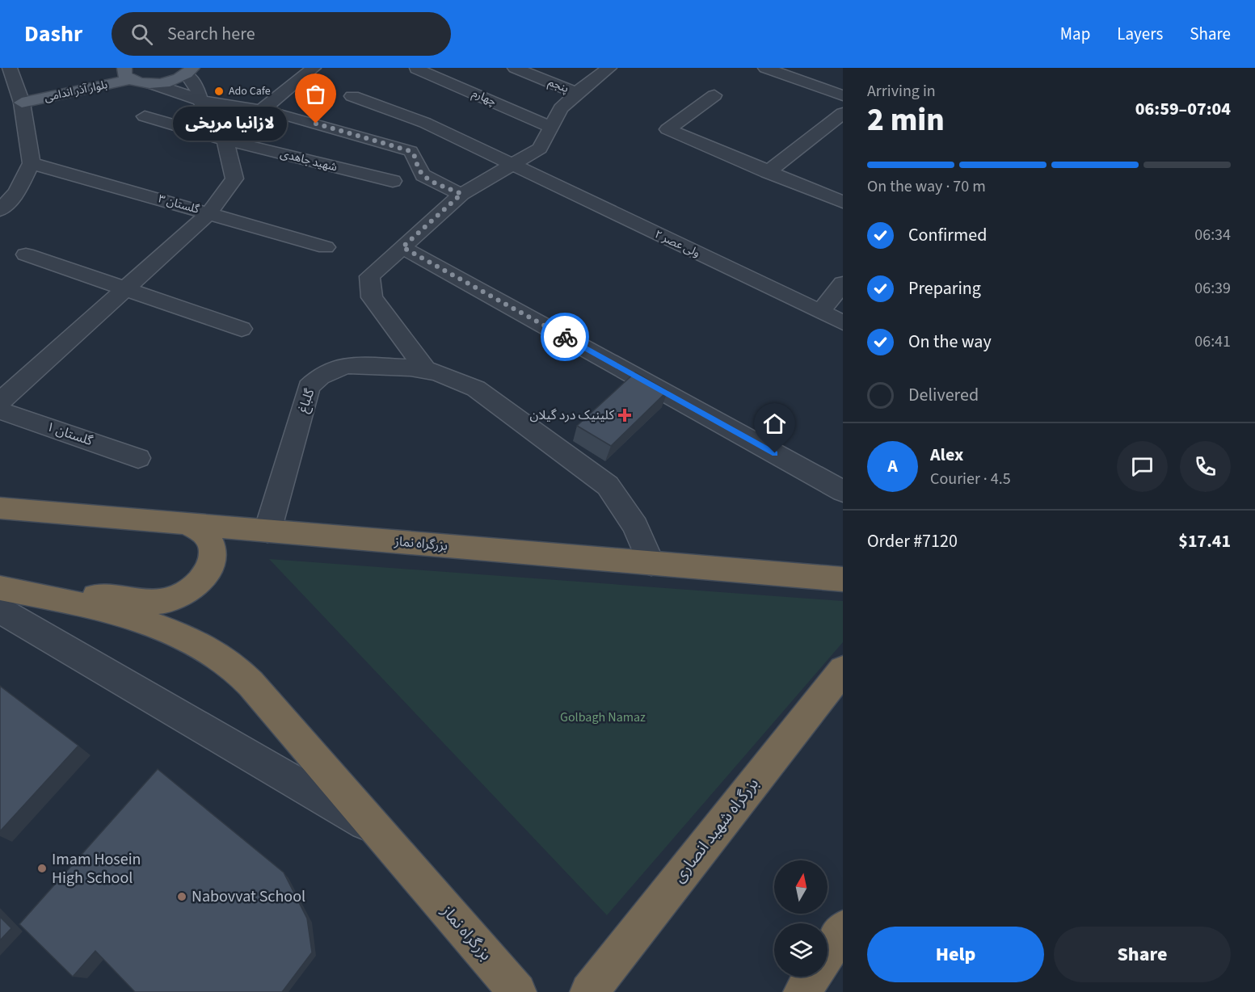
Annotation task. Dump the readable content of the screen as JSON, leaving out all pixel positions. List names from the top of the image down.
{
  "streets": {
    "highway": ["بزرگراه نماز", "بزرگراه شهید انصاری"],
    "main road": ["بلوار آذر اندامی"],
    "street": [
      "پنجم",
      "چهارم",
      "شهید جاهدی",
      "گلستان ۳",
      "ولی عصر ۲",
      "گلباغ",
      "گلستان ۱"
    ]
  },
  "crossings": [
    ["گلباغ", "بزرگراه نماز"]
  ],
  "parks": ["Golbagh Namaz"],
  "places": {
    "other": [
      "Ado Cafe",
      "لازانیا مریخی",
      "Imam Hosein High School",
      "Nabovvat School"
    ],
    "health": ["کلینیک درد گیلان"]
  },
  "north": "top",
  "page": {
    "header": "Dashr",
    "search": "Search here",
    "nav": ["Map", "Layers", "Share"],
    "heading": ["2 min", "Arriving in", "06:59–07:04"],
    "panel": [
      "Alex",
      "Courier · 4.5",
      "Order #7120",
      "$17.41"
    ],
    "bubble": "لازانیا مریخی",
    "bar": "On the way · 70 m",
    "list": [
      ["Confirmed", "06:34"],
      ["Preparing", "06:39"],
      ["On the way", "06:41"],
      "Delivered"
    ],
    "round": "A",
    "buttons": ["Help", "Share"]
  }
}
